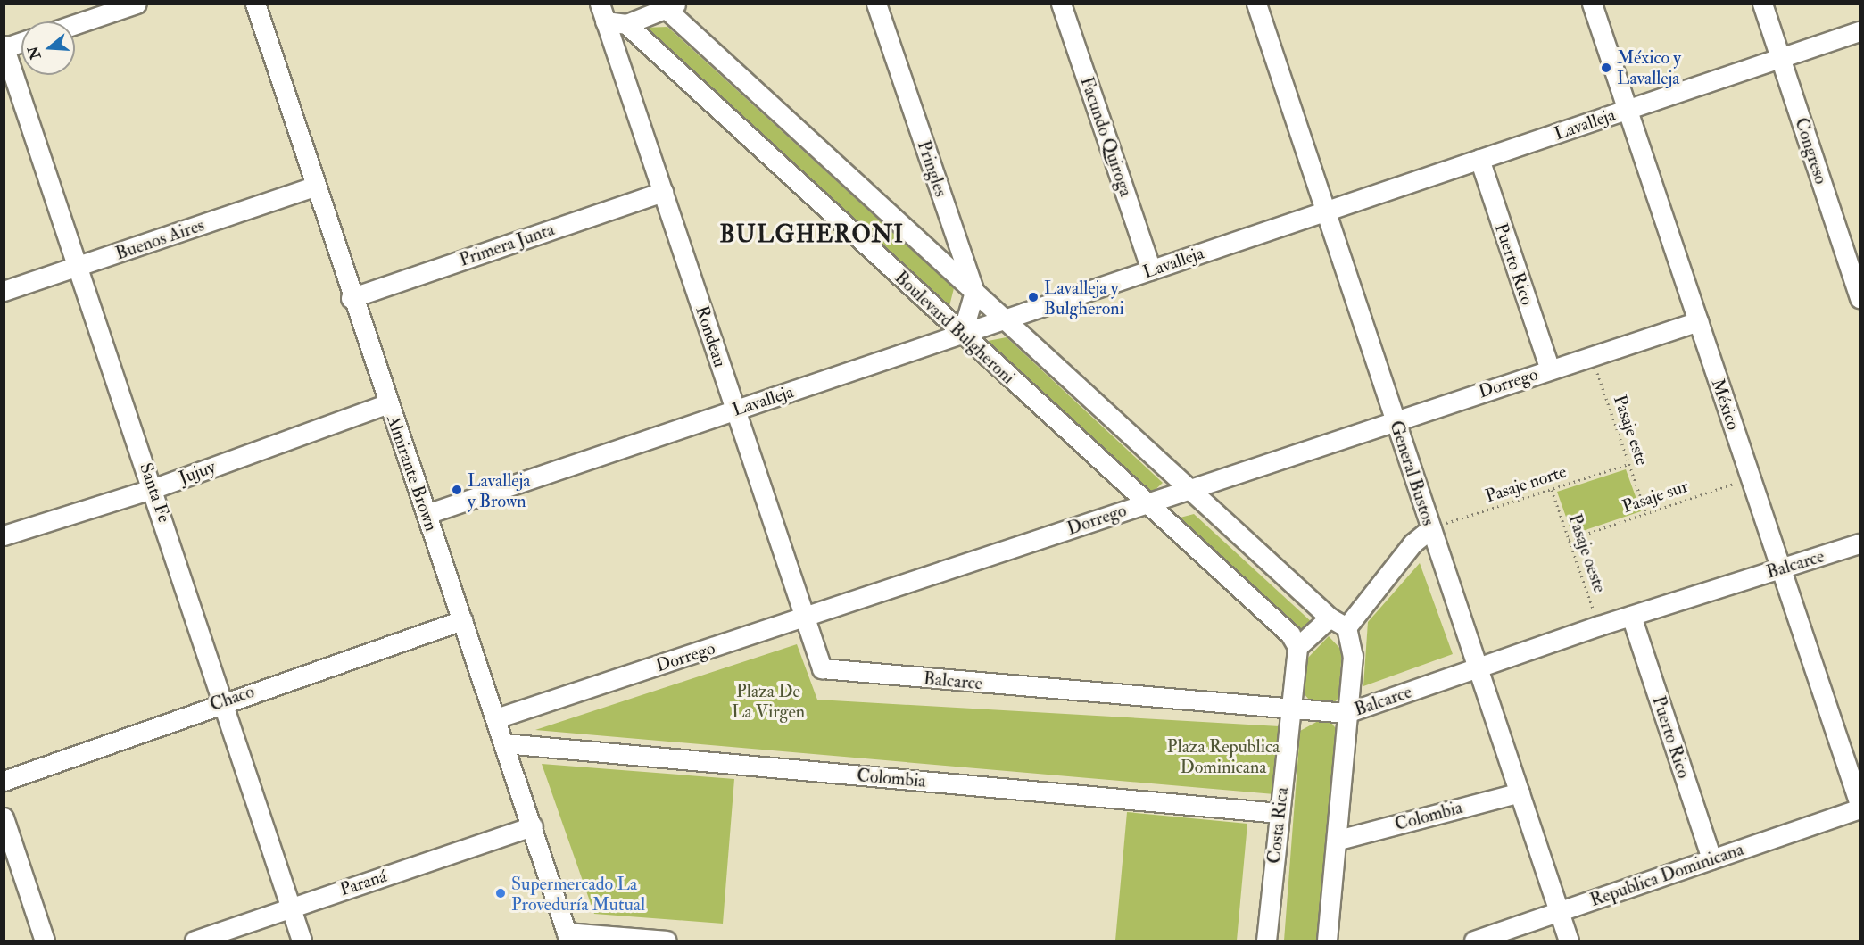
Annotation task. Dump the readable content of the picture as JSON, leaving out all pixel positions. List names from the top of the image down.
{
  "streets": {
    "street": [
      "Lavalleja",
      "Facundo Quiroga",
      "Congreso",
      "Pringles",
      "Buenos Aires",
      "Primera Junta",
      "Puerto Rico",
      "Boulevard Bulgheroni",
      "Rondeau",
      "Dorrego",
      "México",
      "Jujuy",
      "Almirante Brown",
      "General Bustos",
      "Santa Fe",
      "Balcarce",
      "Chaco",
      "Colombia",
      "Costa Rica",
      "Republica Dominicana",
      "Paraná"
    ],
    "path": [
      "Pasaje este",
      "Pasaje norte",
      "Pasaje sur",
      "Pasaje oeste"
    ]
  },
  "crossings": [
    ["Lavalleja", "Facundo Quiroga"],
    ["Lavalleja", "Congreso"],
    ["Lavalleja", "Puerto Rico"],
    ["Lavalleja", "Boulevard Bulgheroni"],
    ["Lavalleja", "Rondeau"],
    ["Lavalleja", "México"],
    ["Lavalleja", "Almirante Brown"],
    ["Lavalleja", "General Bustos"],
    ["Buenos Aires", "Almirante Brown"],
    ["Buenos Aires", "Santa Fe"],
    ["Primera Junta", "Rondeau"],
    ["Primera Junta", "Almirante Brown"],
    ["Puerto Rico", "Dorrego"],
    ["Puerto Rico", "Balcarce"],
    ["Puerto Rico", "Republica Dominicana"],
    ["Boulevard Bulgheroni", "Dorrego"],
    ["Boulevard Bulgheroni", "Costa Rica"],
    ["Rondeau", "Dorrego"],
    ["Rondeau", "Balcarce"],
    ["Dorrego", "México"],
    ["Dorrego", "Pasaje este"],
    ["Dorrego", "Almirante Brown"],
    ["Dorrego", "General Bustos"],
    ["México", "Pasaje sur"],
    ["México", "Balcarce"],
    ["Pasaje este", "Pasaje norte"],
    ["Pasaje este", "Pasaje sur"],
    ["Jujuy", "Almirante Brown"],
    ["Jujuy", "Santa Fe"],
    ["Almirante Brown", "Chaco"],
    ["Almirante Brown", "Colombia"],
    ["Almirante Brown", "Paraná"],
    ["General Bustos", "Pasaje norte"],
    ["General Bustos", "Balcarce"],
    ["General Bustos", "Colombia"],
    ["General Bustos", "Republica Dominicana"],
    ["Pasaje norte", "Pasaje oeste"],
    ["Santa Fe", "Chaco"],
    ["Santa Fe", "Paraná"],
    ["Pasaje sur", "Pasaje oeste"],
    ["Pasaje oeste", "Balcarce"],
    ["Balcarce", "Costa Rica"],
    ["Colombia", "Costa Rica"]
  ],
  "districts": ["BULGHERONI"],
  "parks": ["Plaza De La Virgen", "Plaza Republica Dominicana"],
  "places": [
    "México y Lavalleja",
    "Lavalleja y Bulgheroni",
    "Lavalleja y Brown",
    "Supermercado La Proveduría Mutual"
  ],
  "north": "left"
}
